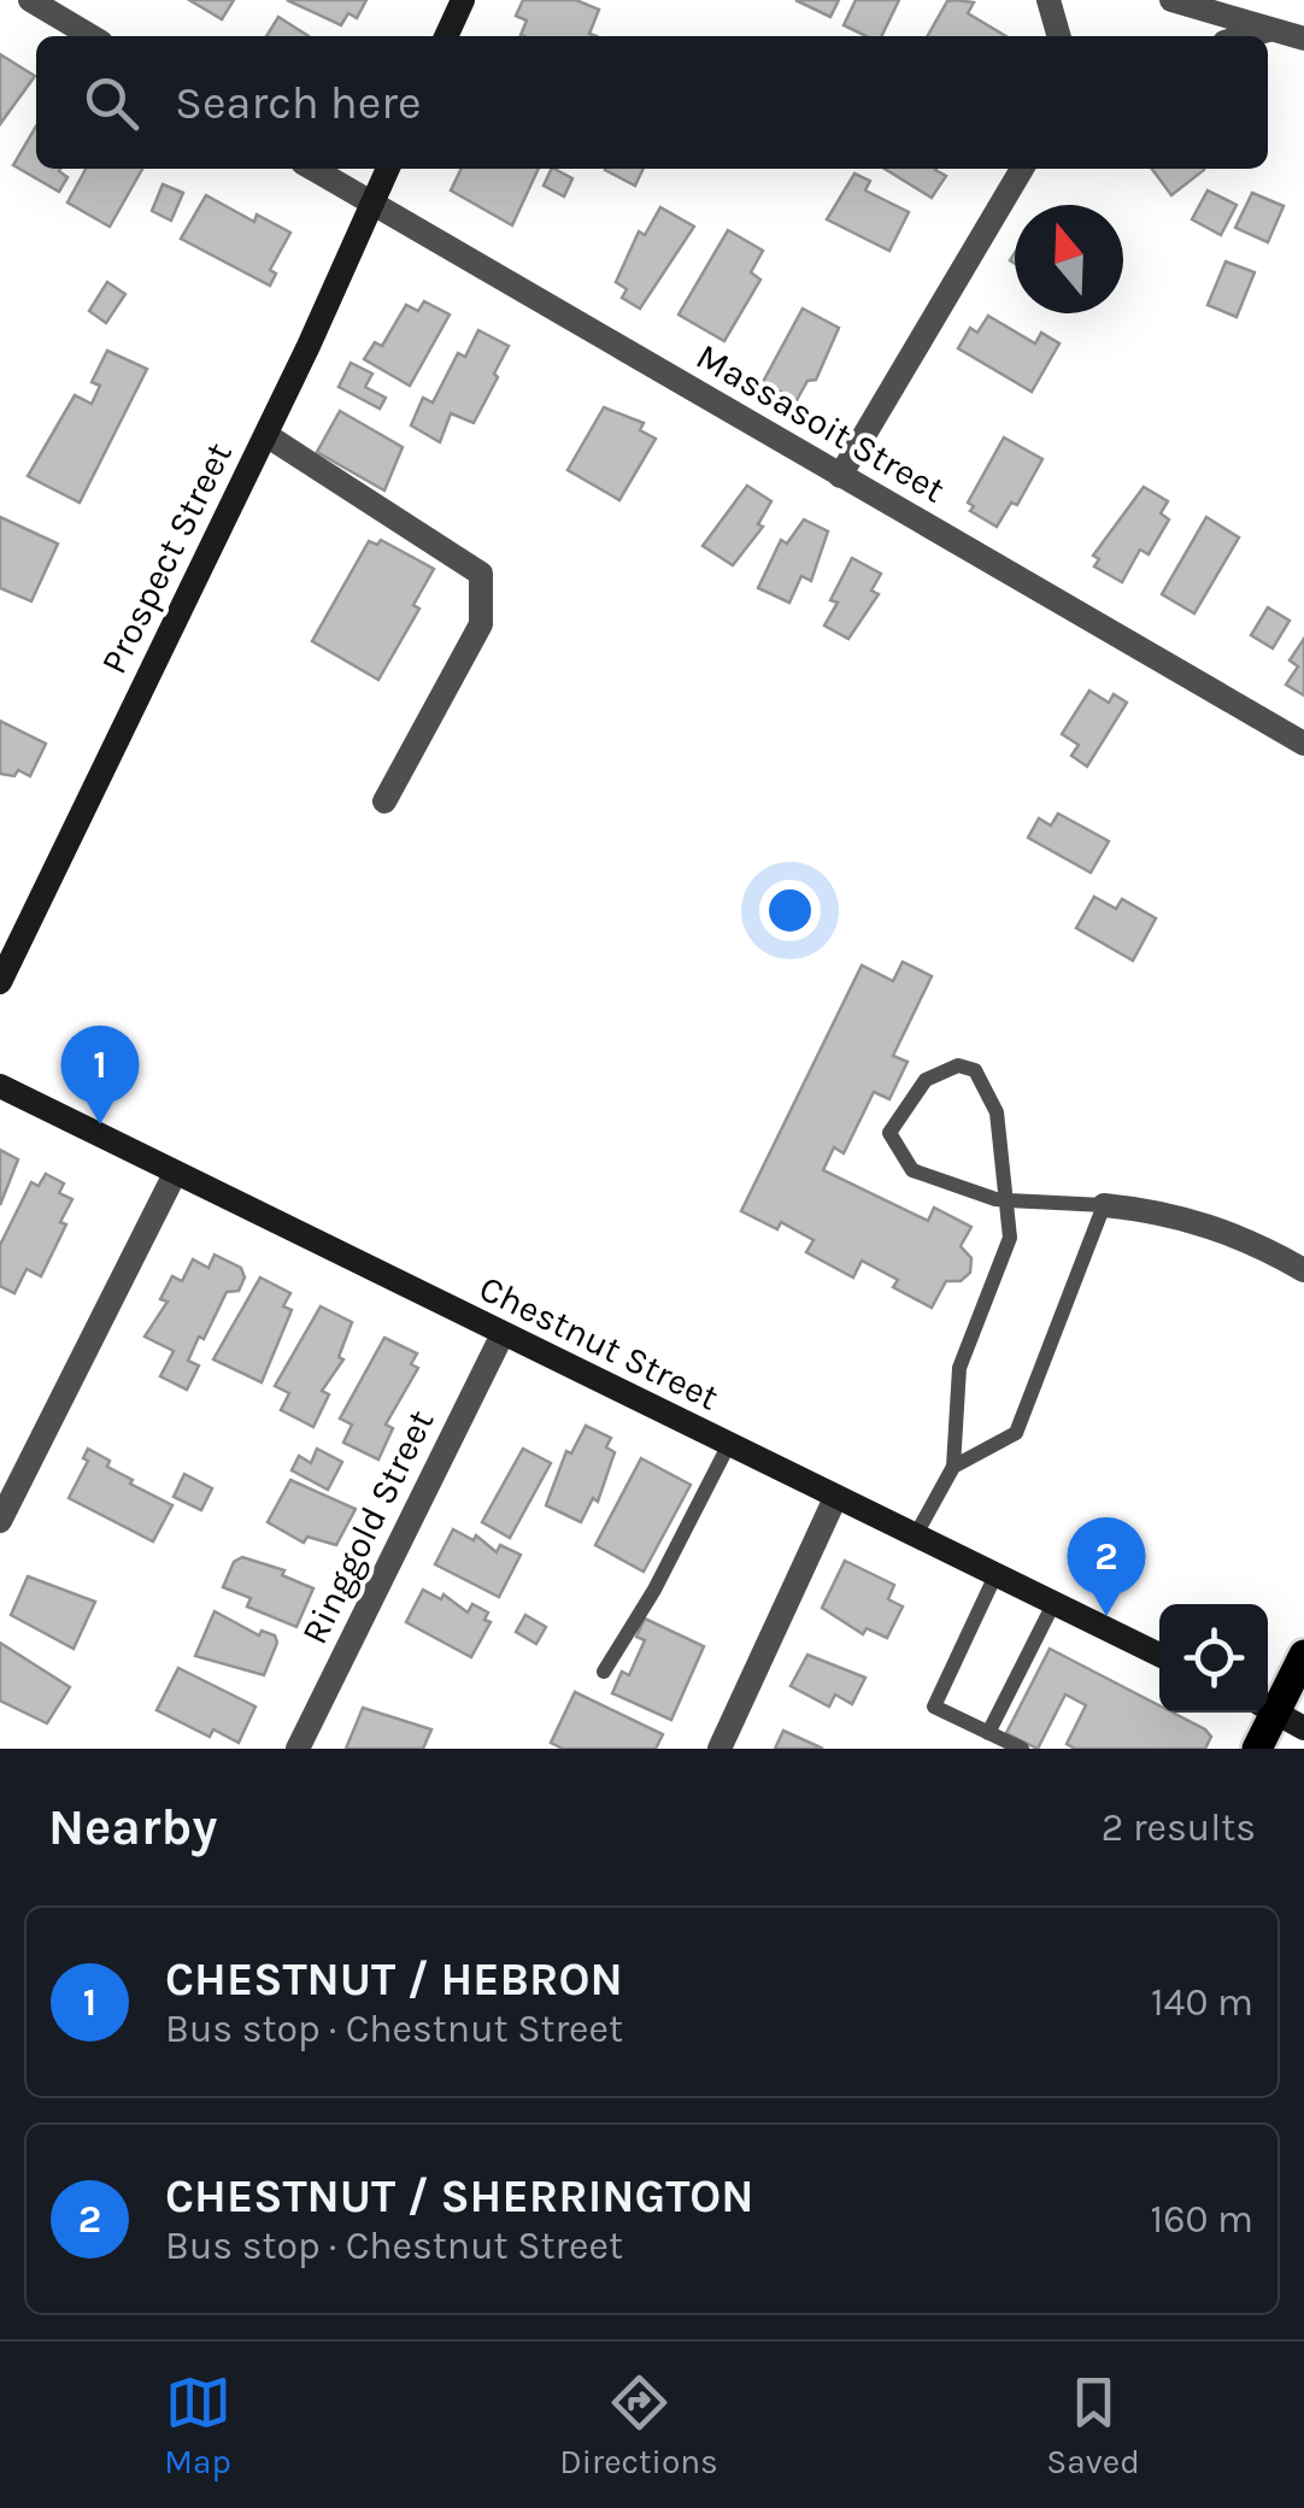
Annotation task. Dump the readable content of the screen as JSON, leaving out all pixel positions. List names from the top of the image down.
{
  "streets": {
    "main road": ["Prospect Street", "Chestnut Street"],
    "street": ["Massasoit Street", "Ringgold Street"]
  },
  "crossings": [
    ["Massasoit Street", "Prospect Street"],
    ["Chestnut Street", "Ringgold Street"]
  ],
  "north": "top",
  "page": {
    "search": "Search here",
    "pins": ["1", "2"],
    "heading": ["Nearby", "2 results"],
    "list": [
      {
        "mark": "1",
        "name": "CHESTNUT / HEBRON",
        "note": "Bus stop · Chestnut Street",
        "value": "140 m"
      },
      {
        "mark": "2",
        "name": "CHESTNUT / SHERRINGTON",
        "note": "Bus stop · Chestnut Street",
        "value": "160 m"
      }
    ],
    "nav": ["Map", "Directions", "Saved"]
  }
}
